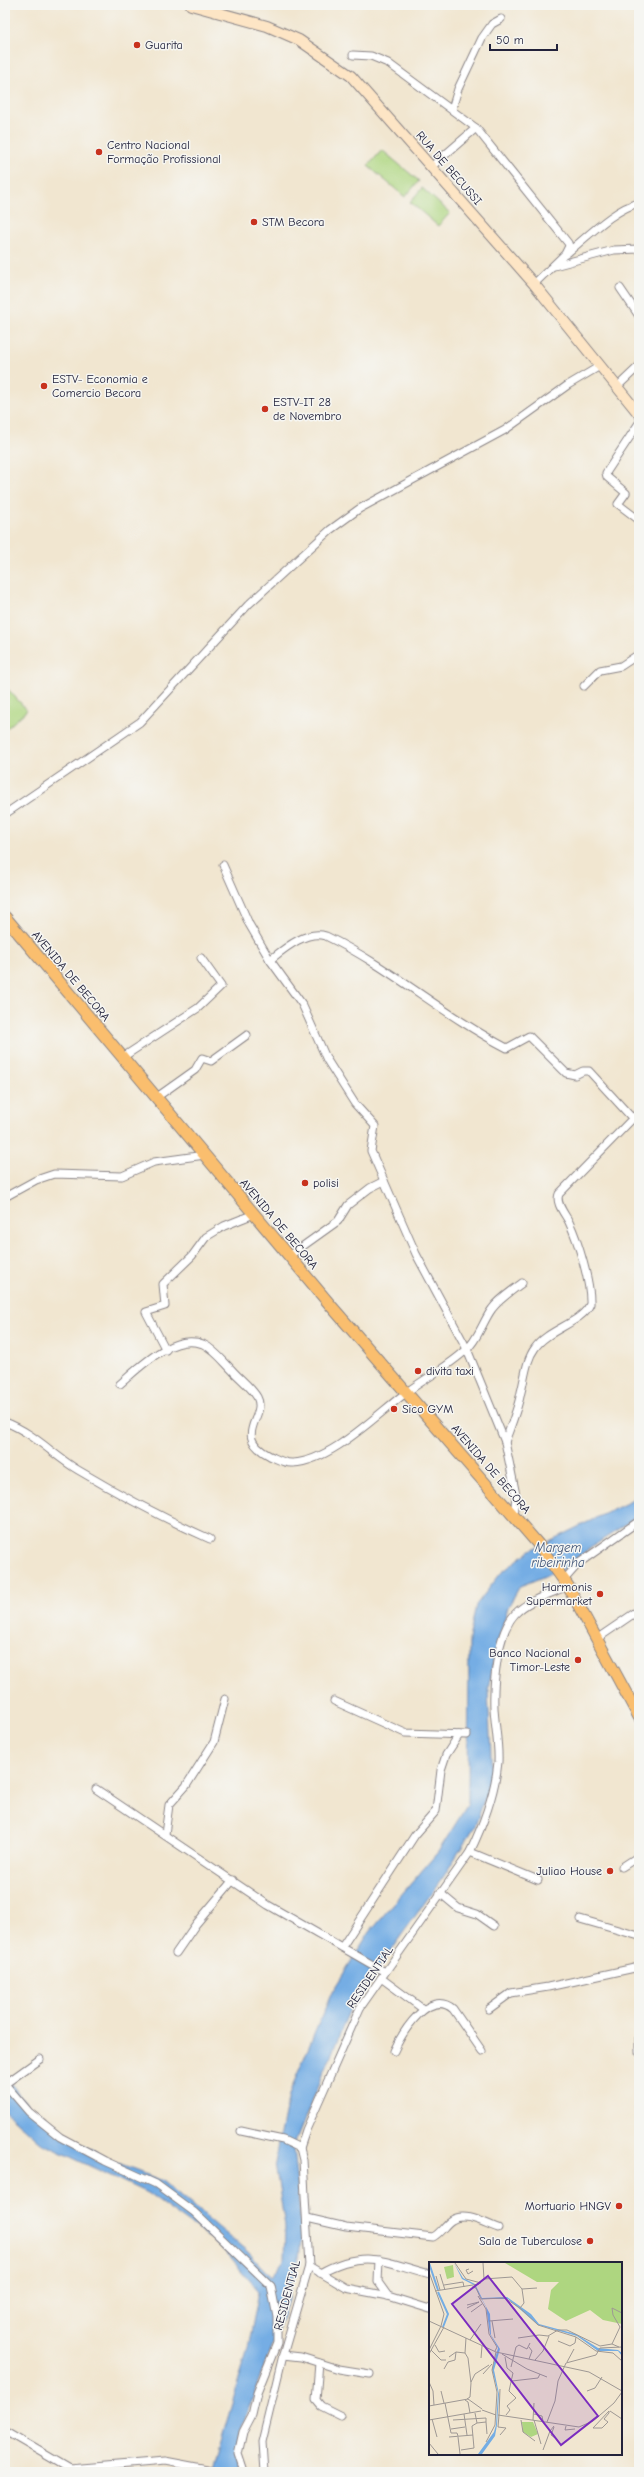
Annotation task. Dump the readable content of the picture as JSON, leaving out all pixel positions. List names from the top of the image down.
{
  "streets": {
    "main road": ["AVENIDA DE BECORA"],
    "street": ["RUA DE BECUSSI", "RESIDENTIAL"]
  },
  "crossings": [
    ["AVENIDA DE BECORA", "RESIDENTIAL"]
  ],
  "water": ["Margem ribeirinha"],
  "places": [
    "Guarita",
    "Centro Nacional Formação Profissional",
    "STM Becora",
    "ESTV- Economia e Comercio Becora",
    "ESTV-IT 28 de Novembro",
    "polisi",
    "divita taxi",
    "Sico GYM",
    "Harmonis Supermarket",
    "Banco Nacional Timor-Leste",
    "Juliao House",
    "Mortuario HNGV",
    "Sala de Tuberculose"
  ],
  "scale_bar": "50 m"
}
